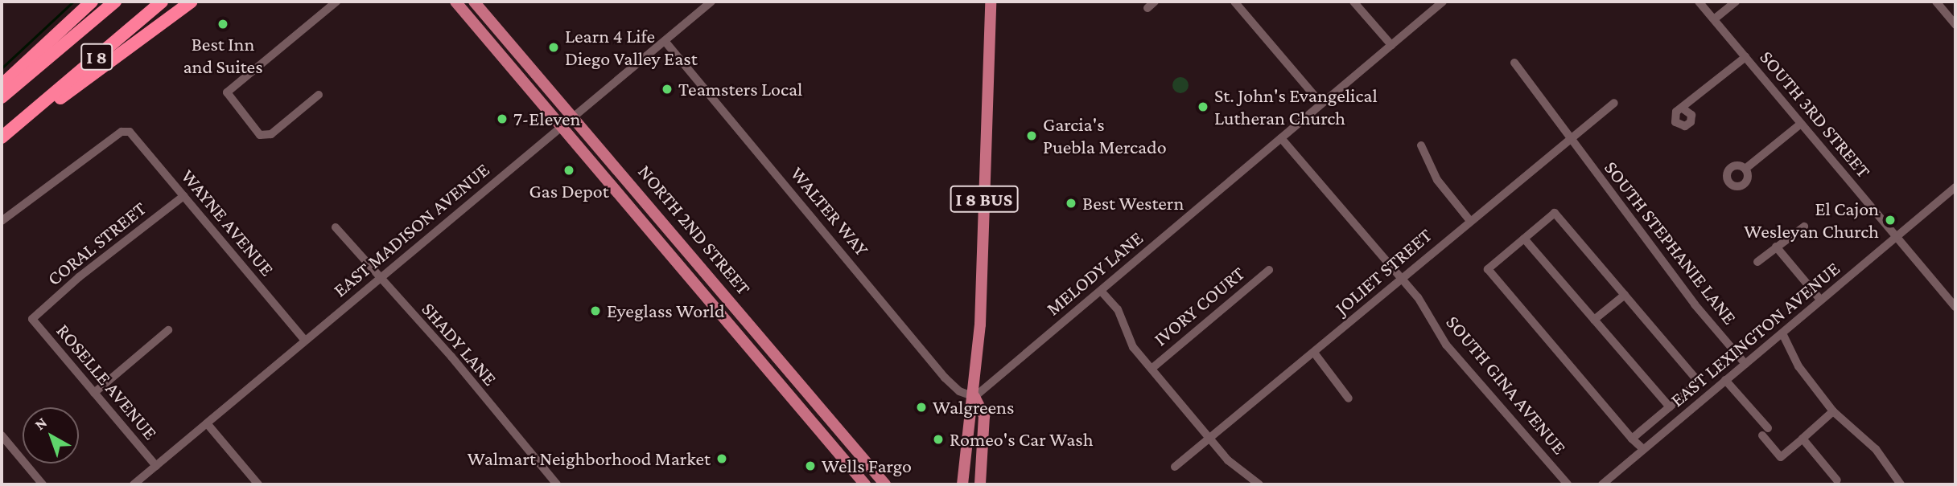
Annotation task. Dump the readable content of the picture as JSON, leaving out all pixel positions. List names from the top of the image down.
{
  "streets": {
    "highway": ["I 8"],
    "main road": ["I 8 BUS", "NORTH 2ND STREET"],
    "street": [
      "SOUTH 3RD STREET",
      "WALTER WAY",
      "WAYNE AVENUE",
      "EAST MADISON AVENUE",
      "SOUTH STEPHANIE LANE",
      "CORAL STREET",
      "JOLIET STREET",
      "MELODY LANE",
      "IVORY COURT",
      "EAST LEXINGTON AVENUE",
      "SHADY LANE",
      "ROSELLE AVENUE",
      "SOUTH GINA AVENUE"
    ]
  },
  "crossings": [
    ["SOUTH 3RD STREET", "EAST LEXINGTON AVENUE"],
    ["I 8 BUS", "WALTER WAY"],
    ["I 8 BUS", "MELODY LANE"],
    ["WALTER WAY", "EAST MADISON AVENUE"],
    ["WALTER WAY", "MELODY LANE"],
    ["WAYNE AVENUE", "EAST MADISON AVENUE"],
    ["WAYNE AVENUE", "CORAL STREET"],
    ["EAST MADISON AVENUE", "NORTH 2ND STREET"],
    ["EAST MADISON AVENUE", "SHADY LANE"],
    ["EAST MADISON AVENUE", "ROSELLE AVENUE"],
    ["SOUTH STEPHANIE LANE", "JOLIET STREET"],
    ["SOUTH STEPHANIE LANE", "EAST LEXINGTON AVENUE"],
    ["CORAL STREET", "ROSELLE AVENUE"],
    ["JOLIET STREET", "SOUTH GINA AVENUE"],
    ["MELODY LANE", "SOUTH GINA AVENUE"]
  ],
  "places": [
    "Best Inn and Suites",
    "Learn 4 Life Diego Valley East",
    "Teamsters Local",
    "St. John's Evangelical Lutheran Church",
    "7-Eleven",
    "Garcia's Puebla Mercado",
    "Gas Depot",
    "Best Western",
    "El Cajon Wesleyan Church",
    "Eyeglass World",
    "Walgreens",
    "Romeo's Car Wash",
    "Walmart Neighborhood Market",
    "Wells Fargo"
  ],
  "north": "top left"
}
